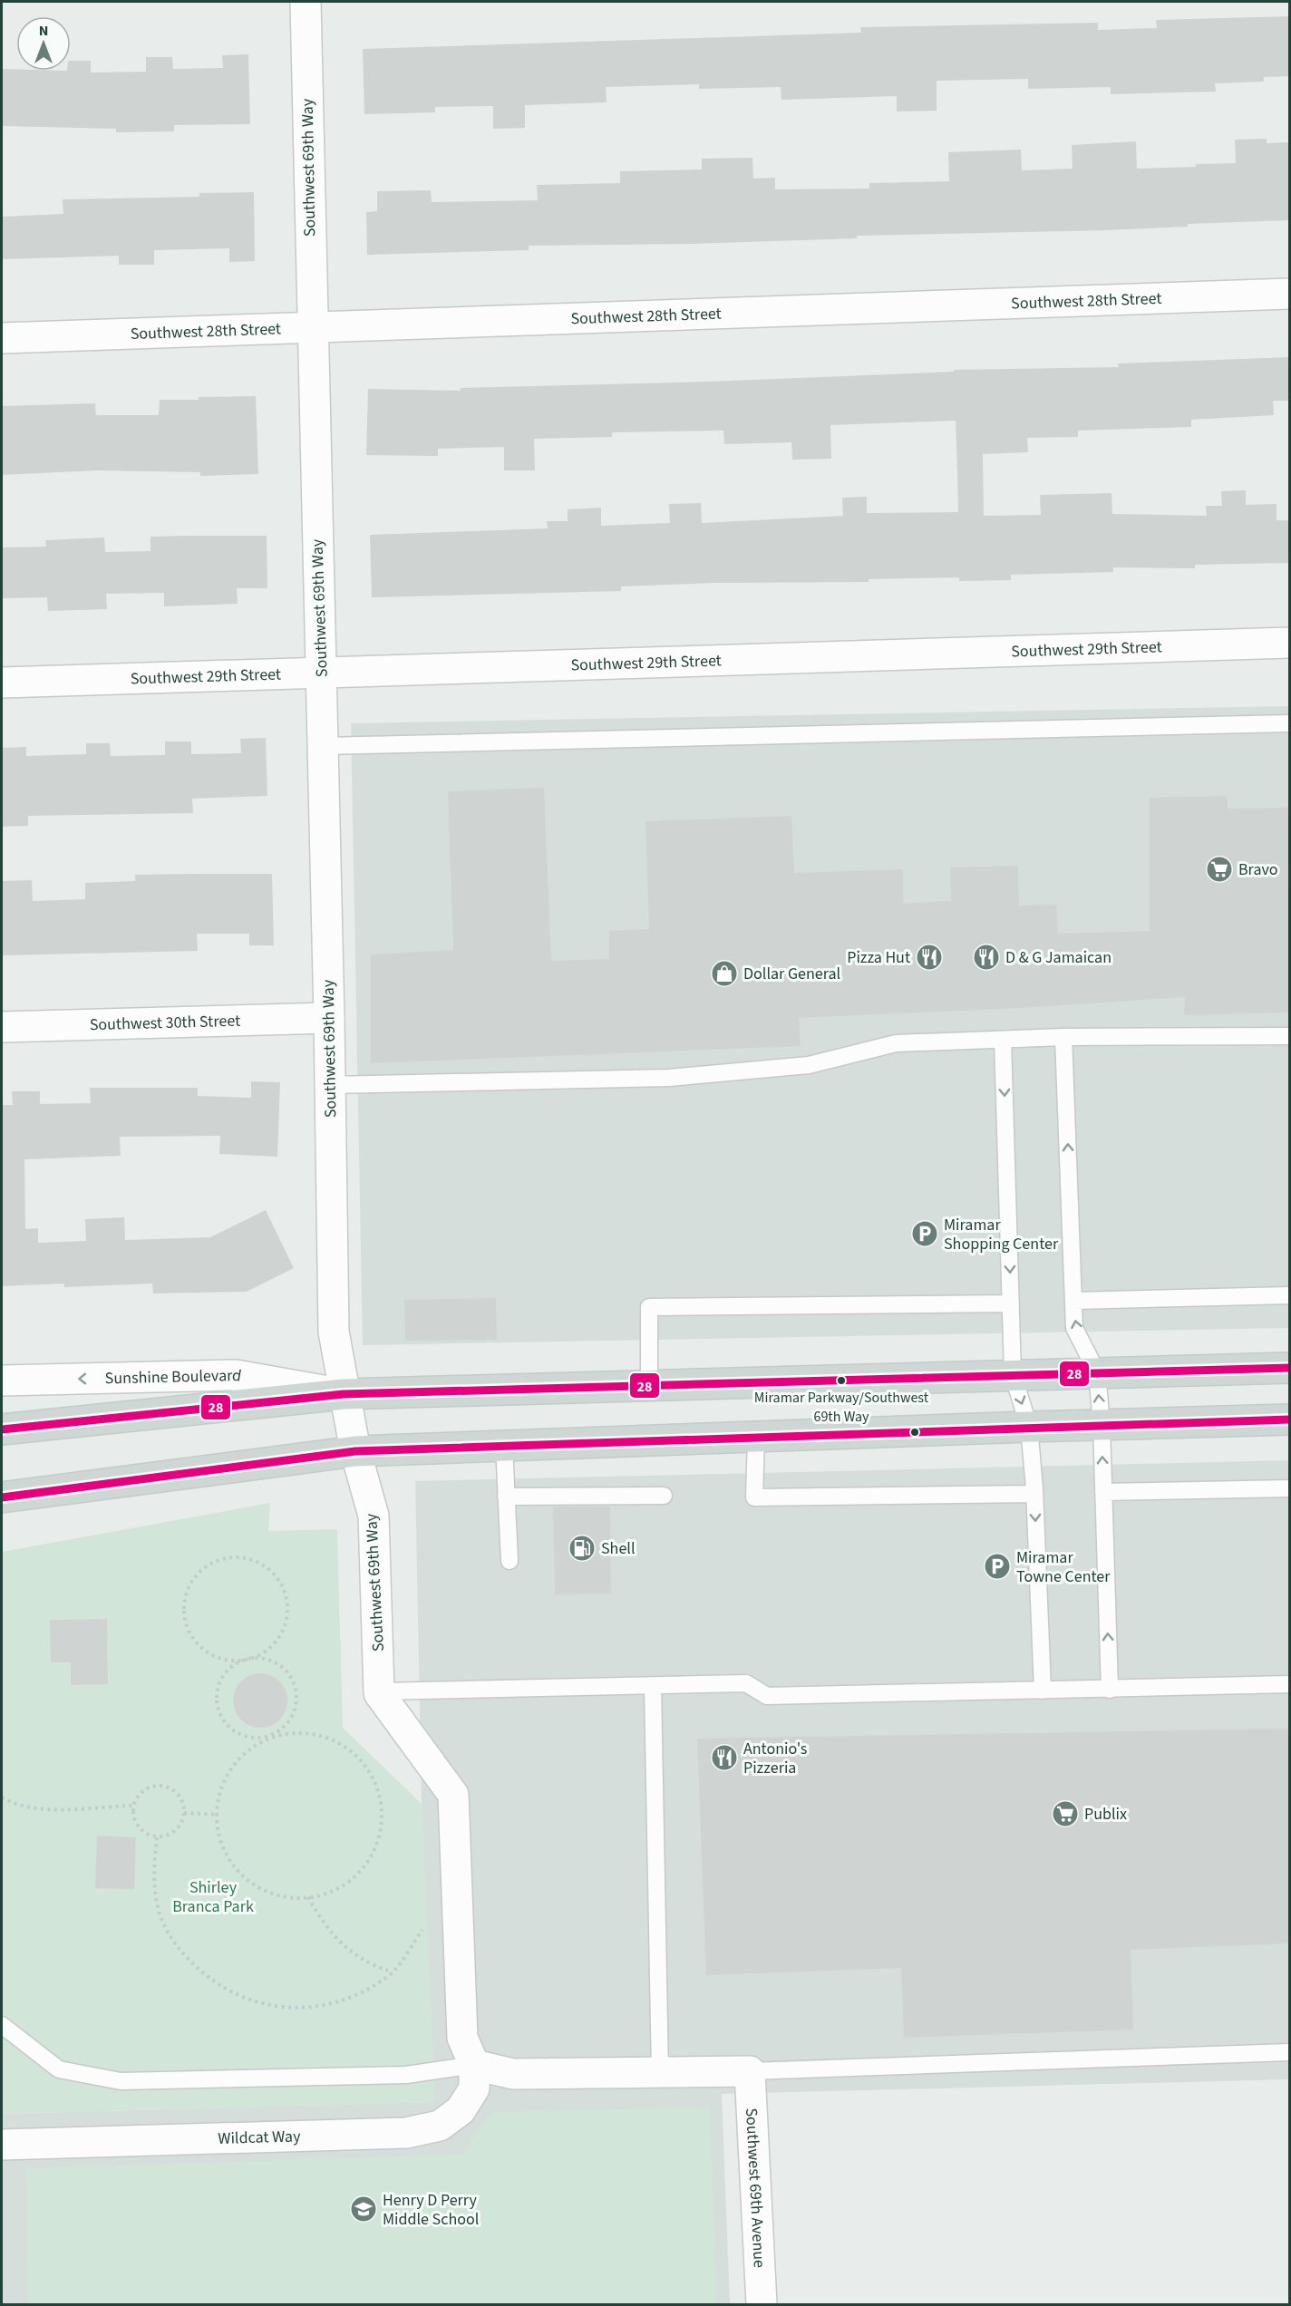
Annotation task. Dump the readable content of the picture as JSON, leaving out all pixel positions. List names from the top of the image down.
{
  "streets": {
    "street": [
      "Southwest 69th Way",
      "Southwest 28th Street",
      "Southwest 29th Street",
      "Southwest 30th Street",
      "Sunshine Boulevard",
      "Wildcat Way",
      "Southwest 69th Avenue"
    ]
  },
  "crossings": [
    ["Southwest 69th Way", "Southwest 28th Street"],
    ["Southwest 69th Way", "Southwest 29th Street"],
    ["Southwest 69th Way", "Southwest 30th Street"],
    ["Southwest 69th Way", "Sunshine Boulevard"]
  ],
  "one_way": ["Sunshine Boulevard"],
  "parks": ["Shirley Branca Park"],
  "places": {
    "supermarket": ["Bravo", "Publix"],
    "restaurant": ["Pizza Hut", "D & G Jamaican", "Antonio's Pizzeria"],
    "shop": ["Dollar General"],
    "parking": ["Miramar Shopping Center", "Miramar Towne Center"],
    "other": ["Miramar Parkway/Southwest 69th Way"],
    "fuel station": ["Shell"],
    "school or university": ["Henry D Perry Middle School"]
  },
  "lines": ["transit line 28"],
  "north": "top"
}
